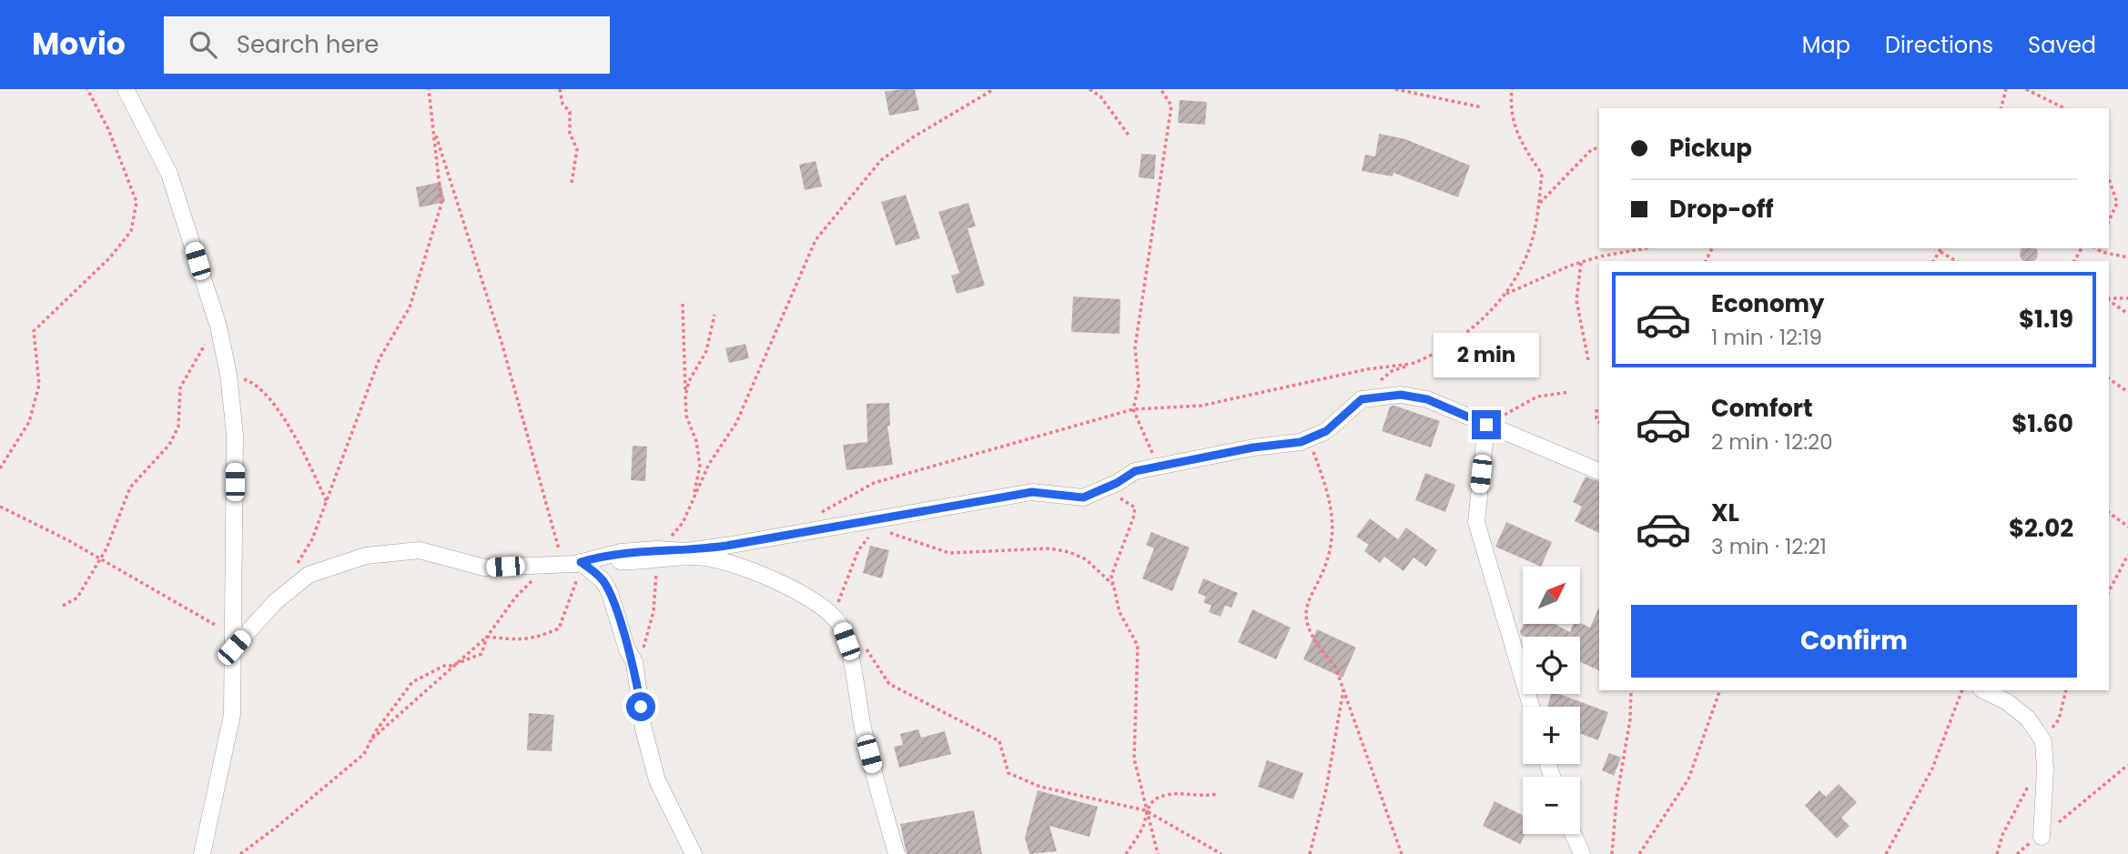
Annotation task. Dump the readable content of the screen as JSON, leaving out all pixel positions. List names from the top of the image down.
{
  "north": "top right",
  "page": {
    "header": "Movio",
    "search": "Search here",
    "nav": ["Map", "Directions", "Saved"],
    "banner": ["Pickup", "Drop-off"],
    "list": [
      {
        "name": "Economy",
        "note": "1 min · 12:19",
        "value": "$1.19"
      },
      {
        "name": "Comfort",
        "note": "2 min · 12:20",
        "value": "$1.60"
      },
      {
        "name": "XL",
        "note": "3 min · 12:21",
        "value": "$2.02"
      }
    ],
    "bubble": "2 min",
    "map_buttons": ["+", "−"],
    "buttons": "Confirm"
  }
}
